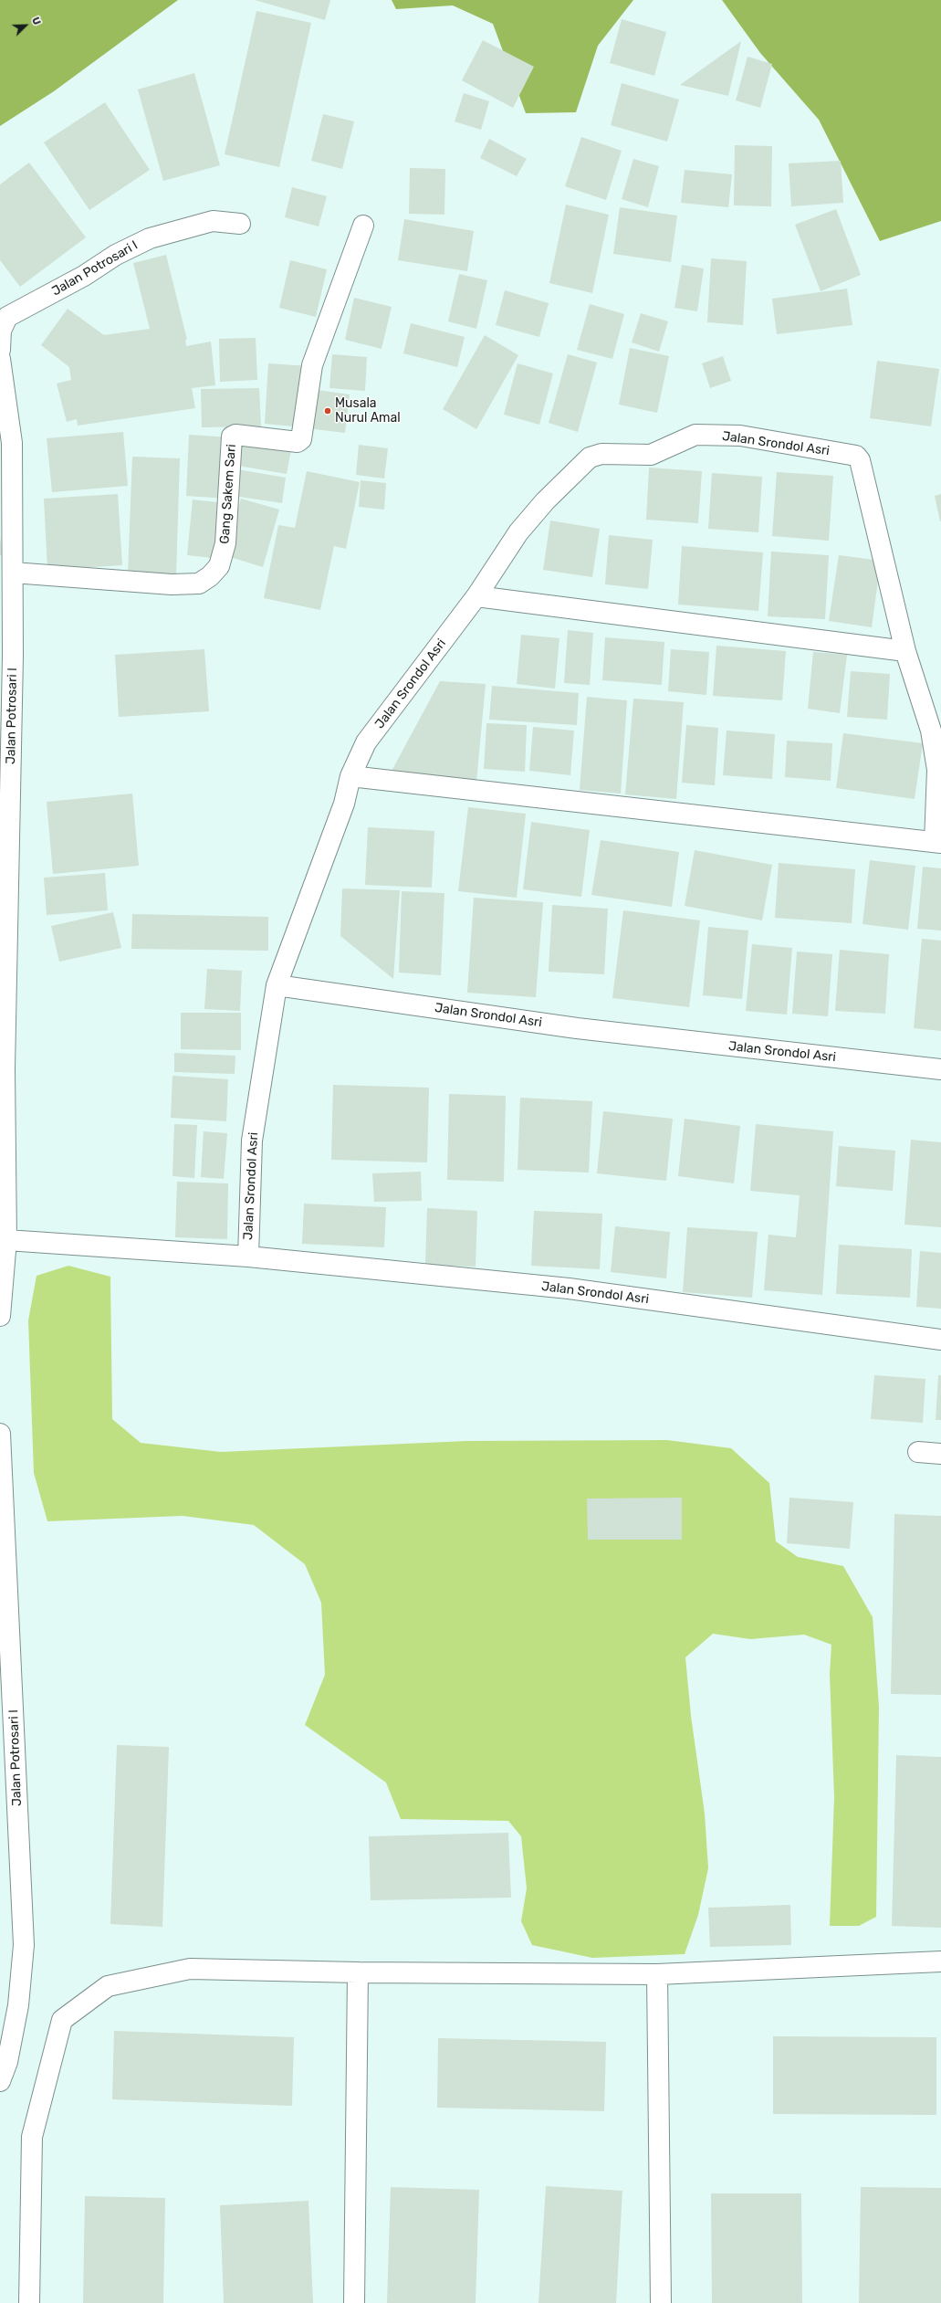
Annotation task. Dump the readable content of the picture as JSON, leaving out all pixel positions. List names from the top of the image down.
{
  "streets": {
    "street": ["Jalan Potrosari I", "Jalan Srondol Asri", "Gang Sakem Sari"]
  },
  "crossings": [
    ["Jalan Potrosari I", "Jalan Srondol Asri"],
    ["Jalan Potrosari I", "Gang Sakem Sari"]
  ],
  "places": ["Musala Nurul Amal"],
  "north": "top right"
}
